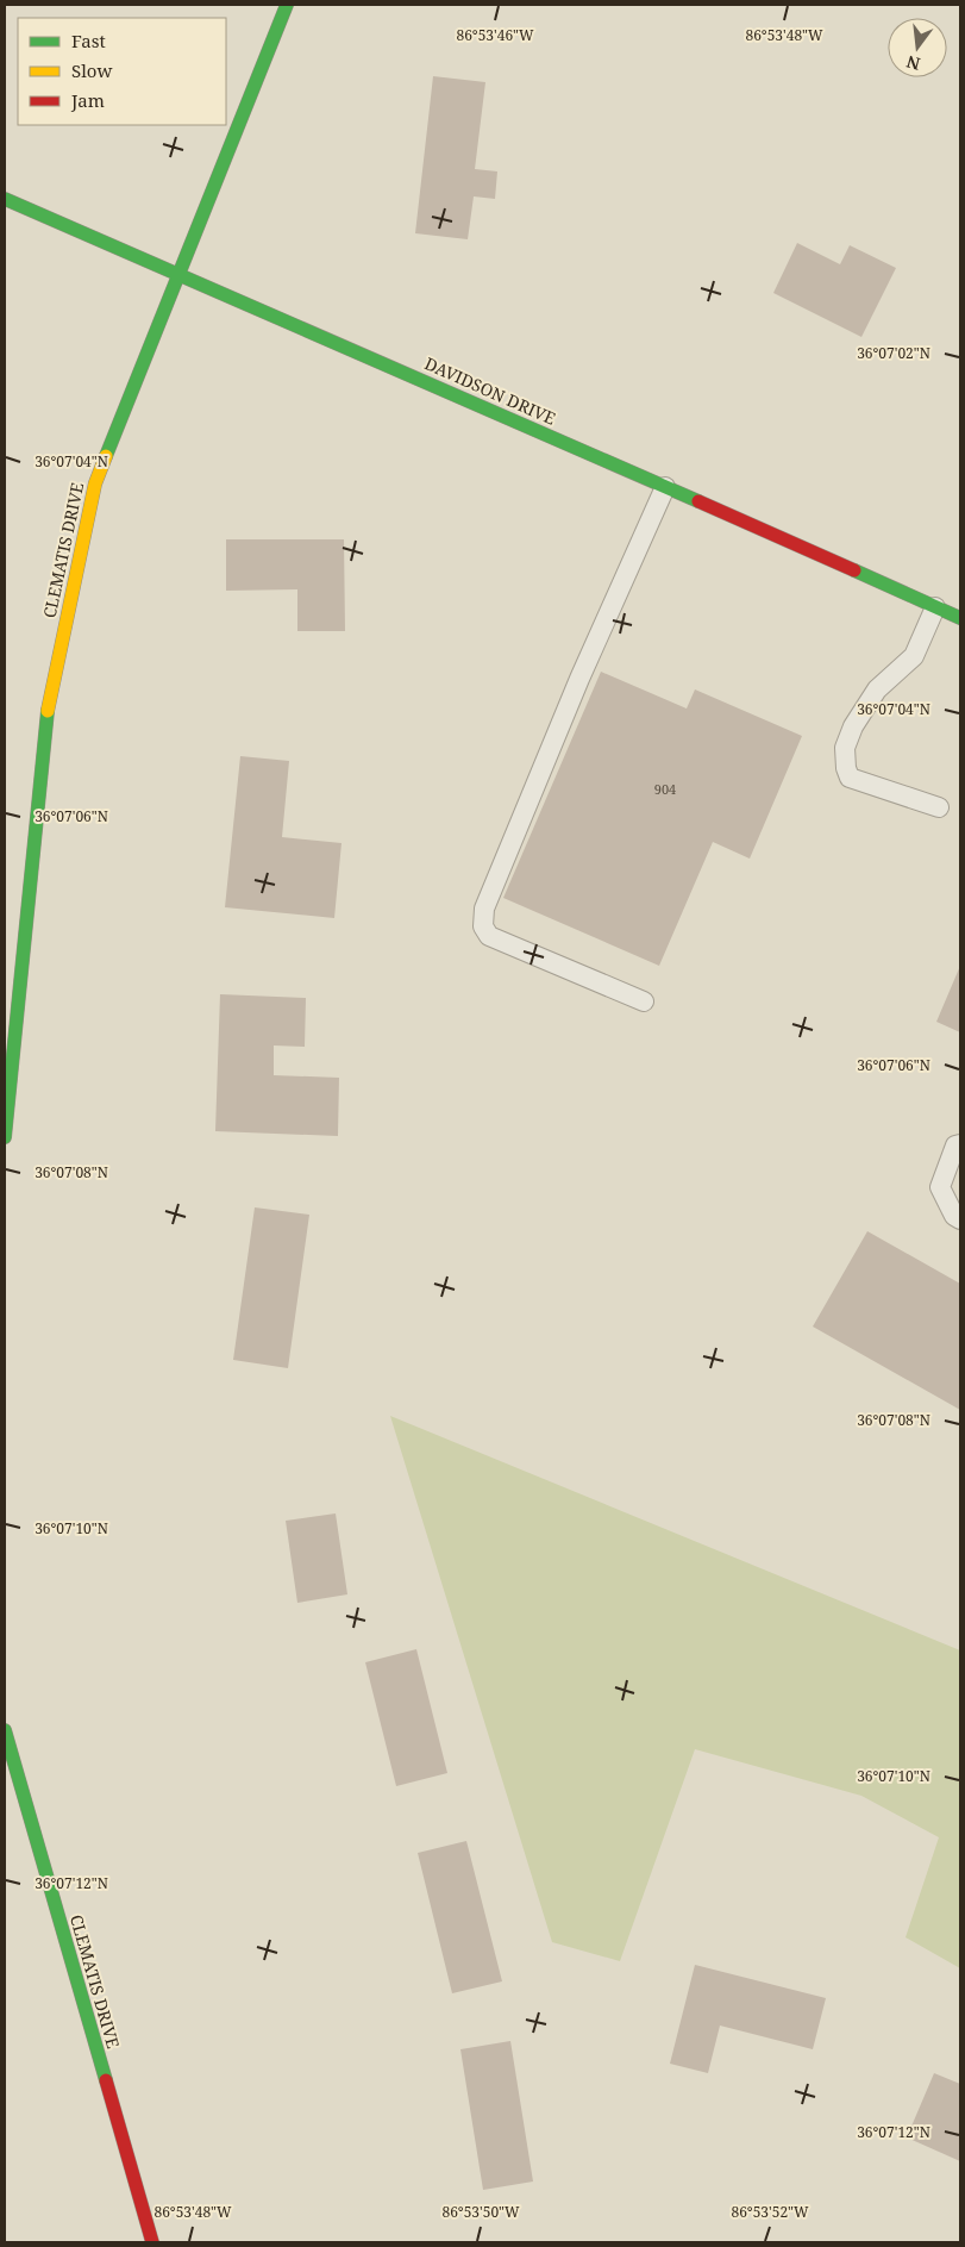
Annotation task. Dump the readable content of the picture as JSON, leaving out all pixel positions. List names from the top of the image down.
{
  "streets": {
    "street": ["DAVIDSON DRIVE", "CLEMATIS DRIVE"]
  },
  "crossings": [
    ["DAVIDSON DRIVE", "CLEMATIS DRIVE"]
  ],
  "house_numbers": ["904"],
  "legend": ["Fast", "Slow", "Jam"],
  "north": "bottom",
  "coordinates": [
    "86°53'46\"W",
    "86°53'48\"W",
    "36°07'02\"N",
    "36°07'04\"N",
    "36°07'06\"N",
    "36°07'08\"N",
    "36°07'10\"N",
    "36°07'12\"N",
    "86°53'50\"W",
    "86°53'52\"W"
  ]
}
